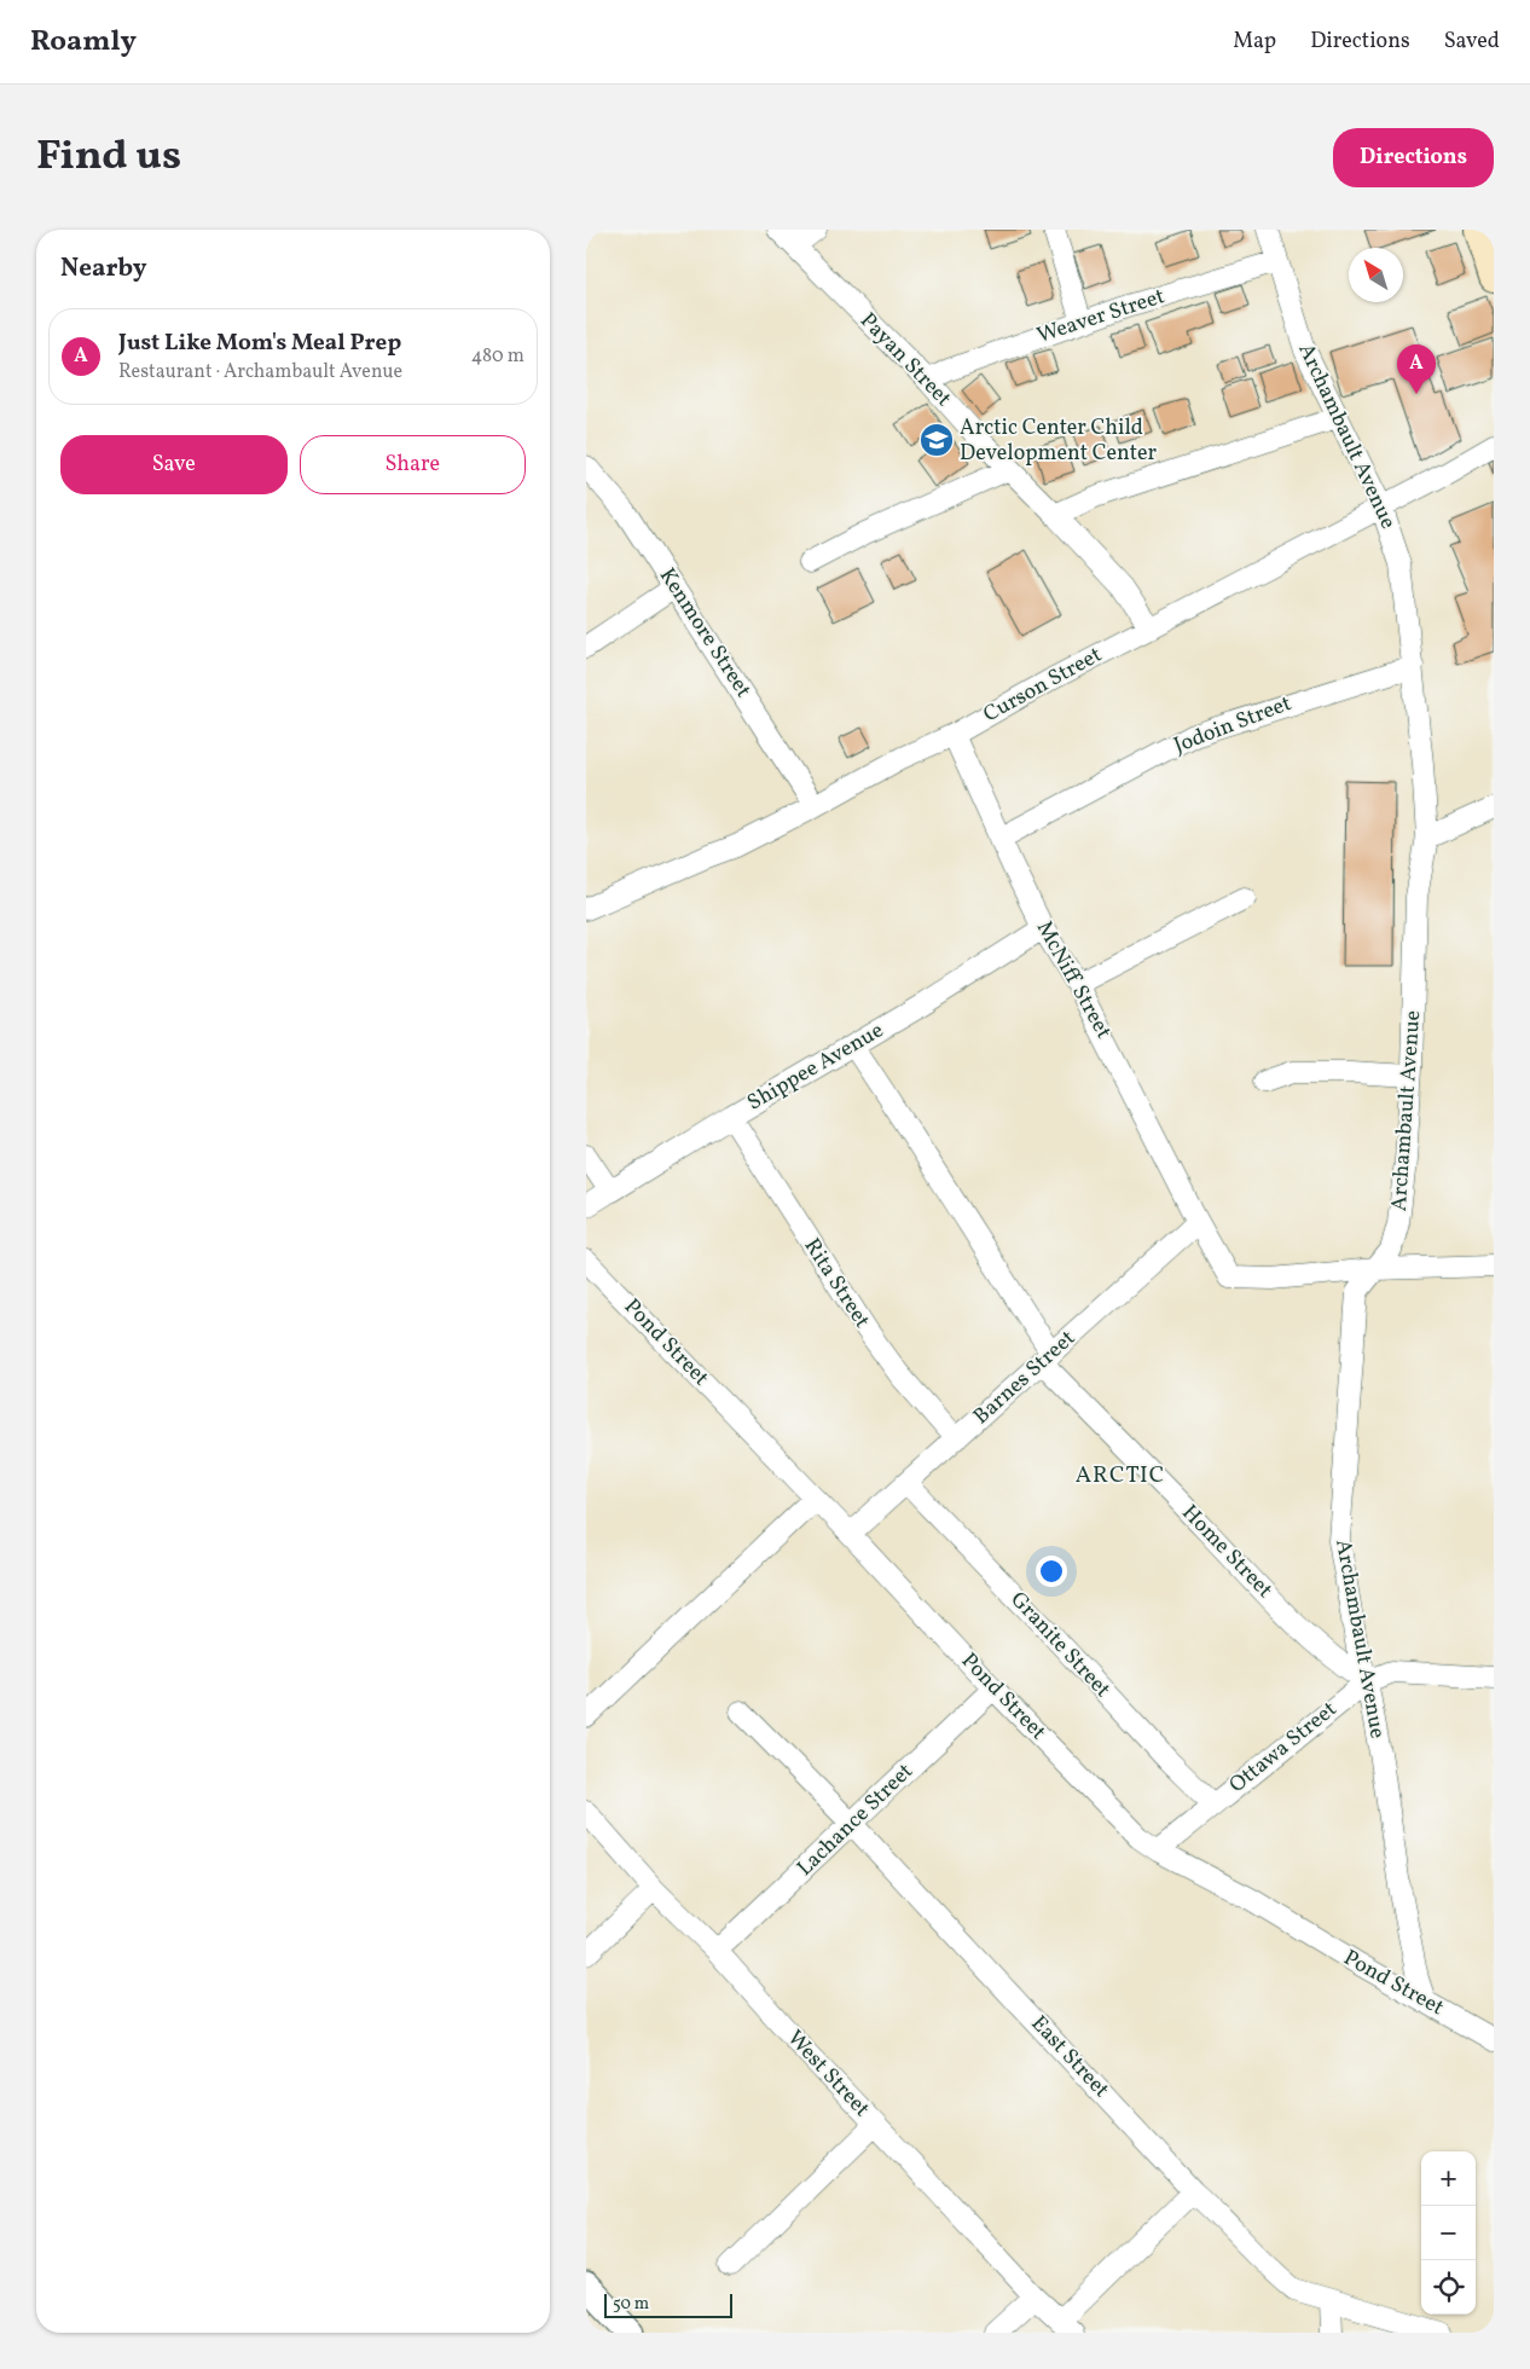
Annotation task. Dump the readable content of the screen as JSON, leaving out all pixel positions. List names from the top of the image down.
{
  "streets": {
    "street": [
      "Weaver Street",
      "Payan Street",
      "Archambault Avenue",
      "Kenmore Street",
      "Curson Street",
      "Jodoin Street",
      "McNiff Street",
      "Shippee Avenue",
      "Rita Street",
      "Pond Street",
      "Barnes Street",
      "Home Street",
      "Granite Street",
      "Ottawa Street",
      "Lachance Street",
      "East Street",
      "West Street"
    ]
  },
  "crossings": [
    ["Weaver Street", "Payan Street"],
    ["Weaver Street", "Archambault Avenue"],
    ["Payan Street", "Curson Street"],
    ["Archambault Avenue", "Curson Street"],
    ["Archambault Avenue", "Jodoin Street"],
    ["Archambault Avenue", "McNiff Street"],
    ["Archambault Avenue", "Pond Street"],
    ["Archambault Avenue", "Home Street"],
    ["Archambault Avenue", "Ottawa Street"],
    ["Kenmore Street", "Curson Street"],
    ["Curson Street", "McNiff Street"],
    ["Jodoin Street", "McNiff Street"],
    ["McNiff Street", "Shippee Avenue"],
    ["McNiff Street", "Barnes Street"],
    ["Shippee Avenue", "Rita Street"],
    ["Shippee Avenue", "Home Street"],
    ["Rita Street", "Barnes Street"],
    ["Pond Street", "Barnes Street"],
    ["Pond Street", "Ottawa Street"],
    ["Pond Street", "Lachance Street"],
    ["Barnes Street", "Home Street"],
    ["Barnes Street", "Granite Street"],
    ["Home Street", "Ottawa Street"],
    ["Granite Street", "Ottawa Street"],
    ["Lachance Street", "East Street"],
    ["Lachance Street", "West Street"]
  ],
  "districts": ["ARCTIC"],
  "places": {
    "school or university": ["Arctic Center Child Development Center"]
  },
  "scale_bar": "50 m",
  "north": "top left",
  "page": {
    "header": "Roamly",
    "nav": ["Map", "Directions", "Saved"],
    "title": "Find us",
    "buttons": [
      "Directions",
      ["Save", "Share"]
    ],
    "heading": "Nearby",
    "list": [
      {
        "mark": "A",
        "name": "Just Like Mom's Meal Prep",
        "note": "Restaurant · Archambault Avenue",
        "value": "480 m"
      }
    ],
    "pins": "A",
    "map_buttons": ["+", "−"],
    "scale": "50 m"
  }
}
